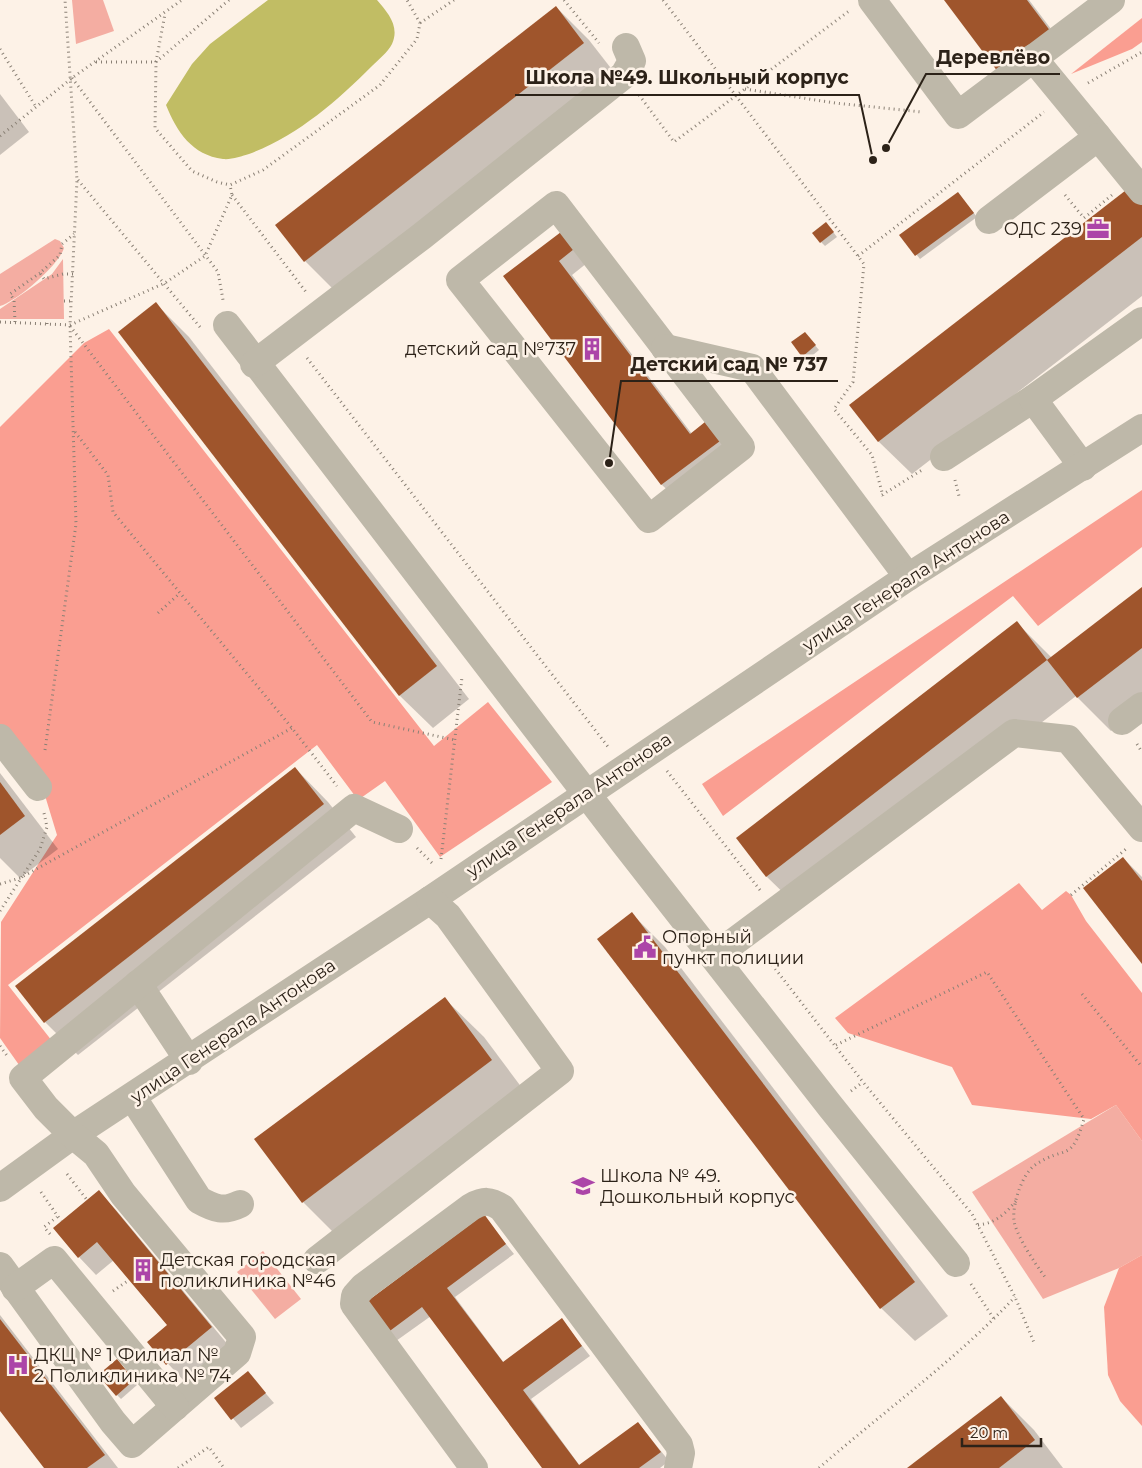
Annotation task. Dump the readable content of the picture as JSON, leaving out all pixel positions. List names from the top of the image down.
{
  "streets": {
    "street": ["улица Генерала Антонова"]
  },
  "places": {
    "other": ["Деревлёво", "Школа №49. Школьный корпус", "Детский сад № 737"],
    "office": ["ОДС 239"],
    "building": ["детский сад №737", "Детская городская поликлиника №46"],
    "public building": ["Опорный пункт полиции"],
    "school or university": ["Школа № 49. Дошкольный корпус"],
    "hospital": ["ДКЦ № 1 Филиал № 2 Поликлиника № 74"]
  },
  "scale_bar": "20 m"
}
